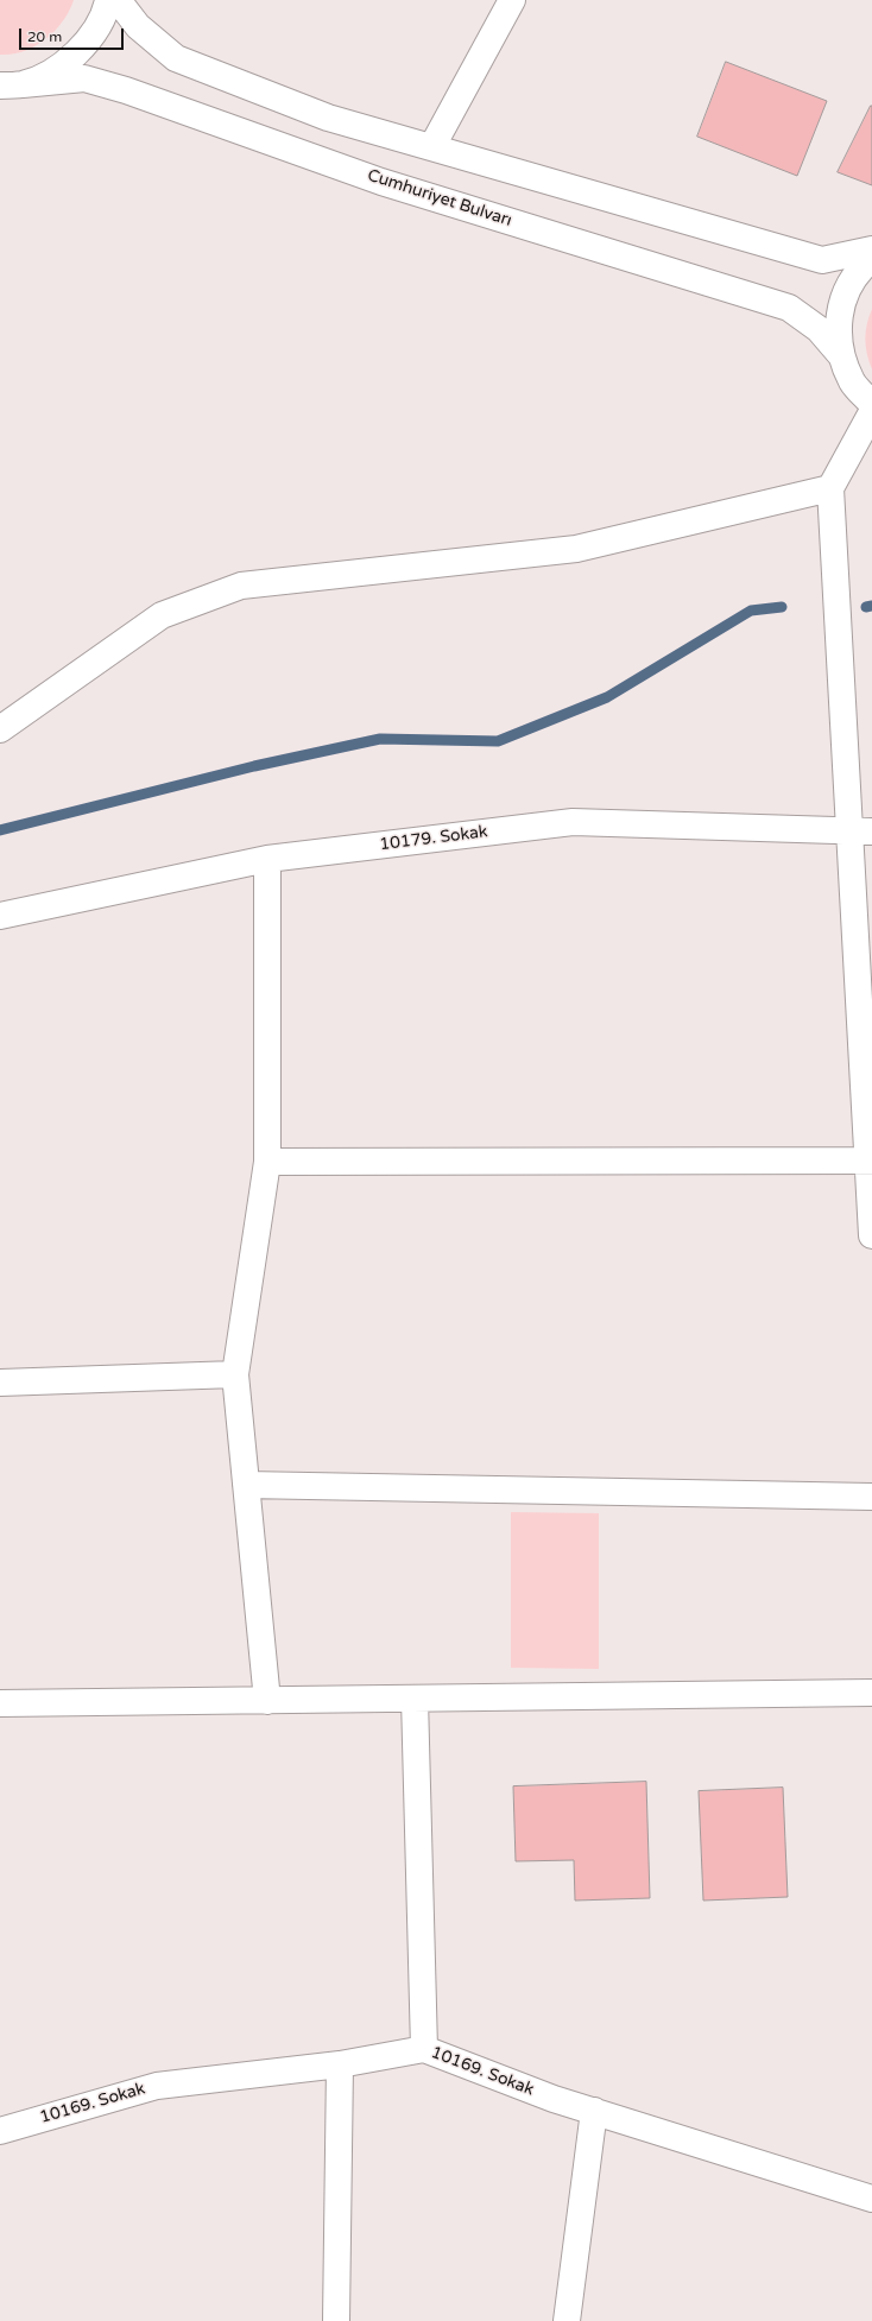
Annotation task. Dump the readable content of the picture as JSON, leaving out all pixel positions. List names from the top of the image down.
{
  "streets": {
    "street": ["Cumhuriyet Bulvarı", "10179. Sokak", "10169. Sokak"]
  },
  "scale_bar": "20 m"
}
